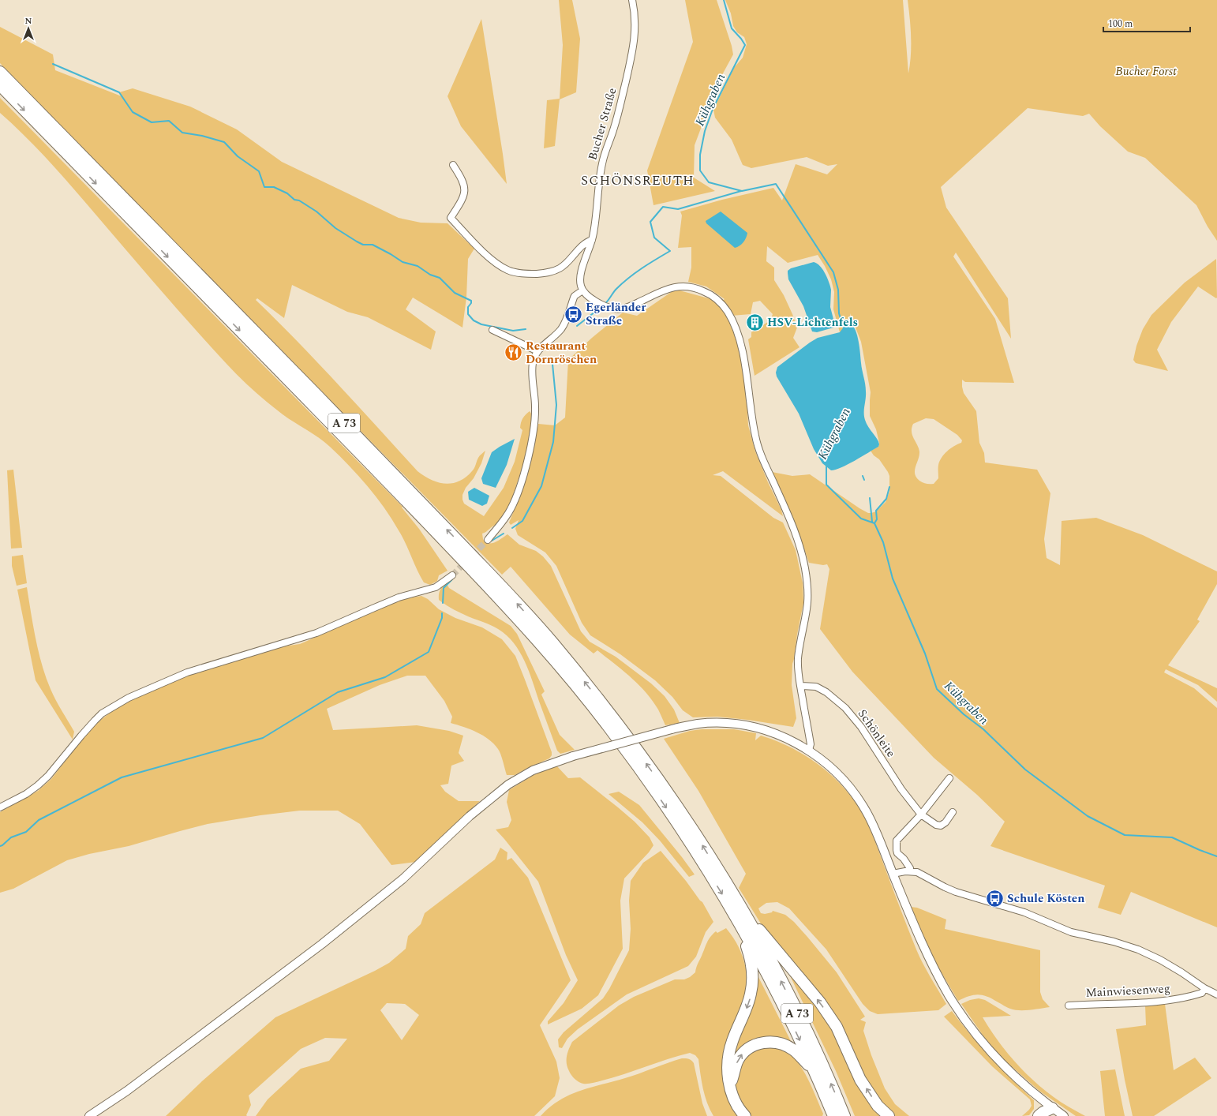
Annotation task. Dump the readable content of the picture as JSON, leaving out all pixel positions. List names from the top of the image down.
{
  "streets": {
    "highway": ["A 73"],
    "street": ["Bucher Straße", "Schönleite", "Mainwiesenweg"]
  },
  "districts": ["SCHÖNSREUTH"],
  "water": ["Kühgraben"],
  "parks": ["Bucher Forst"],
  "places": {
    "bus stop": ["Egerländer Straße", "Schule Kösten"],
    "building": ["HSV-Lichtenfels"],
    "restaurant": ["Restaurant Dornröschen"]
  },
  "scale_bar": "100 m",
  "north": "top"
}
